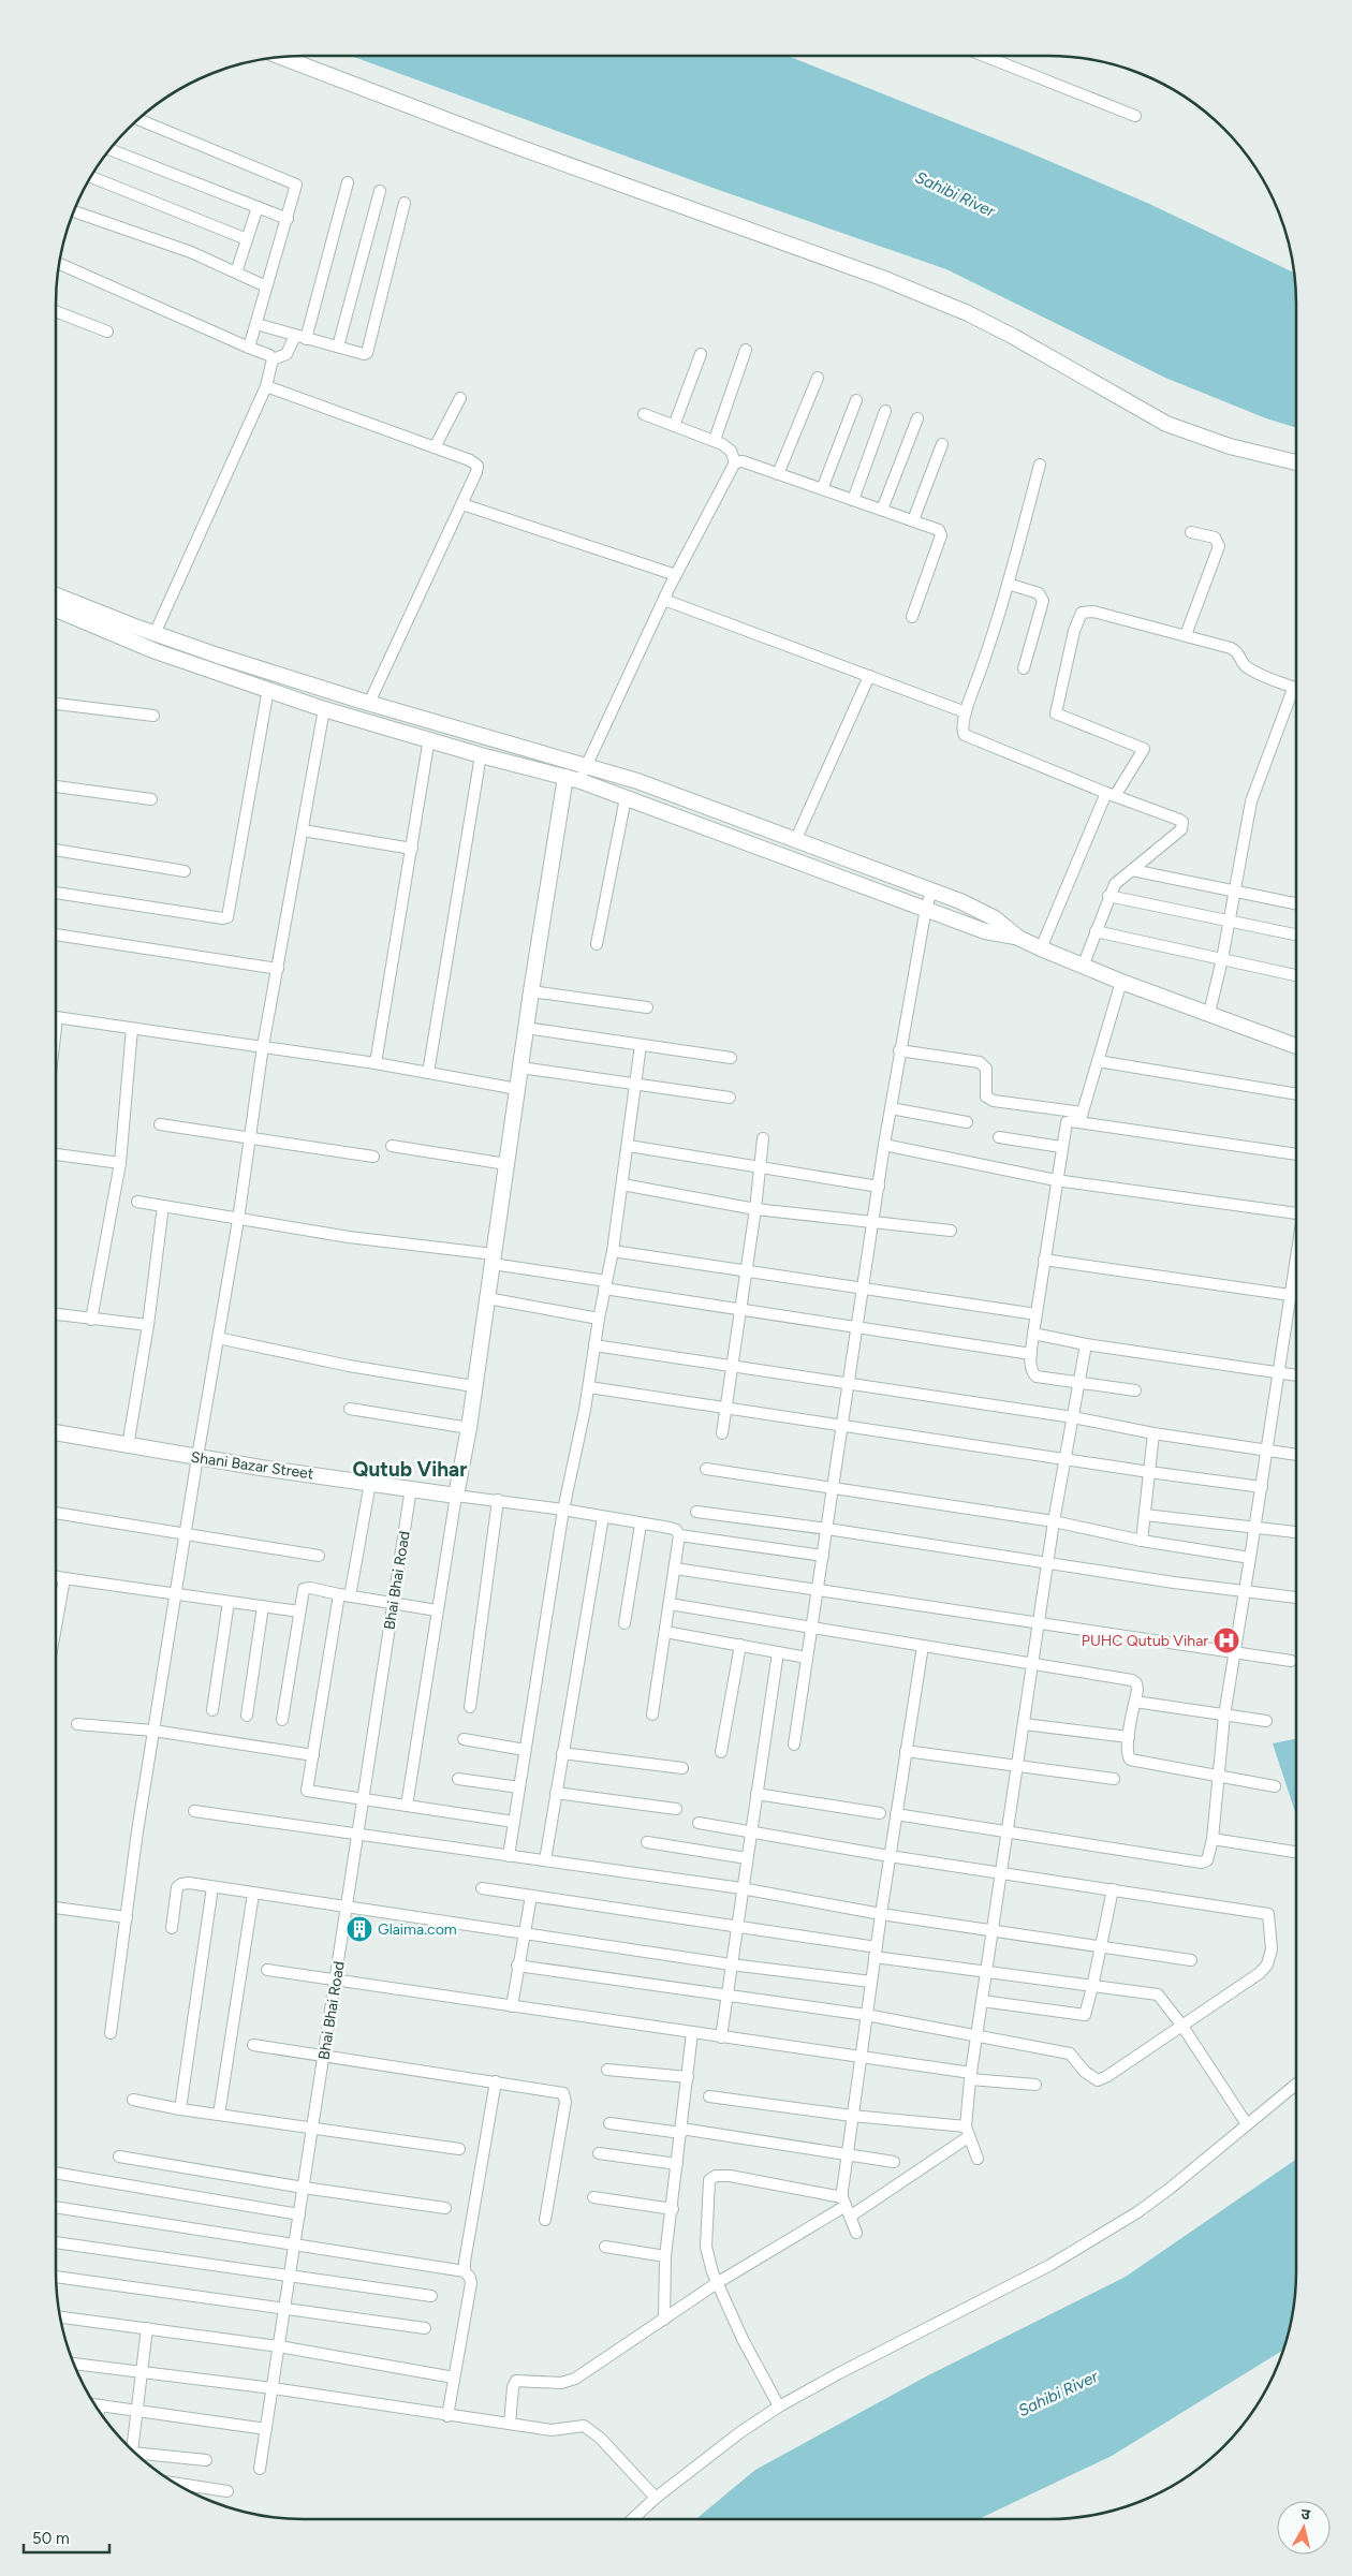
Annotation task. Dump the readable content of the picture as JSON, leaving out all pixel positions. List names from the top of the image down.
{
  "streets": {
    "street": ["Shani Bazar Street", "Bhai Bhai Road"]
  },
  "crossings": [
    ["Shani Bazar Street", "Bhai Bhai Road"]
  ],
  "districts": ["Qutub Vihar"],
  "water": ["Sahibi River"],
  "places": {
    "hospital": ["PUHC Qutub Vihar"],
    "building": ["Glaima.com"]
  },
  "scale_bar": "50 m",
  "north": "top"
}
